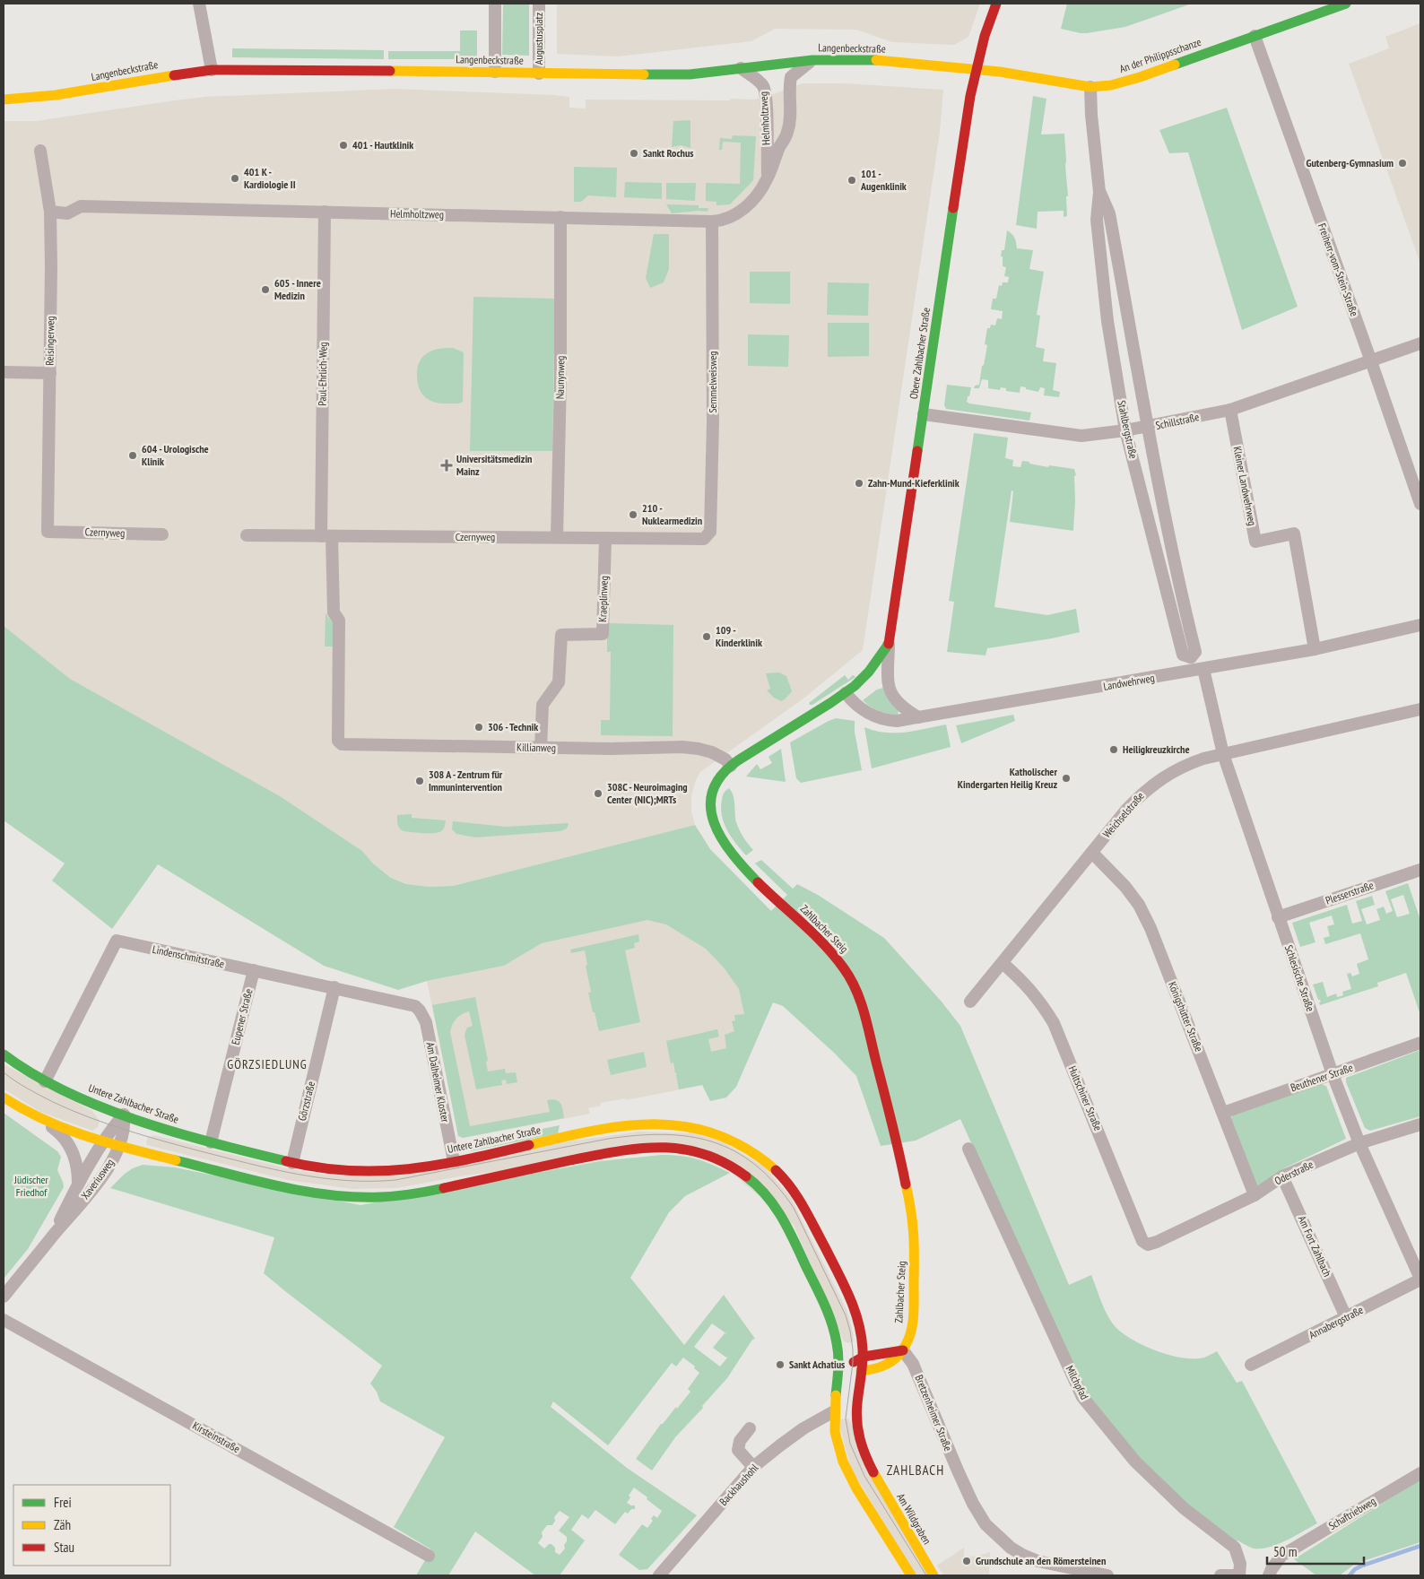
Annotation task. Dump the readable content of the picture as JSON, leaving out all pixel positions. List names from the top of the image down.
{
  "streets": {
    "street": [
      "Augustusplatz",
      "Langenbeckstraße",
      "An der Philippsschanze",
      "Helmholtzweg",
      "Freiherr-vom-Stein-Straße",
      "Reisingerweg",
      "Obere Zahlbacher Straße",
      "Paul-Ehrlich-Weg",
      "Naunynweg",
      "Semmelweisweg",
      "Schillstraße",
      "Stahlbergstraße",
      "Kleiner Landwehrweg",
      "Czernyweg",
      "Kraeplinweg",
      "Landwehrweg",
      "Killianweg",
      "Weichselstraße",
      "Plesserstraße",
      "Zahlbacher Steig",
      "Lindenschmitstraße",
      "Schlesische Straße",
      "Eupener Straße",
      "Königshütter Straße",
      "Beuthener Straße",
      "Am Dalheimer Kloster",
      "Hultschiner Straße",
      "Görzstraße",
      "Untere Zahlbacher Straße",
      "Oderstraße",
      "Xaveriusweg",
      "Am Fort Zahlbach",
      "Annabergstraße",
      "Milchpfad",
      "Bretzenheimer Straße",
      "Kirsteinstraße",
      "Backhaushohl",
      "Schaftriebweg",
      "Am Wildgraben"
    ]
  },
  "crossings": [
    ["Augustusplatz", "Langenbeckstraße"],
    ["Langenbeckstraße", "An der Philippsschanze"],
    ["Langenbeckstraße", "Helmholtzweg"],
    ["Langenbeckstraße", "Obere Zahlbacher Straße"],
    ["An der Philippsschanze", "Freiherr-vom-Stein-Straße"],
    ["An der Philippsschanze", "Obere Zahlbacher Straße"],
    ["An der Philippsschanze", "Stahlbergstraße"],
    ["Helmholtzweg", "Reisingerweg"],
    ["Helmholtzweg", "Paul-Ehrlich-Weg"],
    ["Helmholtzweg", "Naunynweg"],
    ["Helmholtzweg", "Semmelweisweg"],
    ["Freiherr-vom-Stein-Straße", "Schillstraße"],
    ["Reisingerweg", "Czernyweg"],
    ["Obere Zahlbacher Straße", "Schillstraße"],
    ["Obere Zahlbacher Straße", "Landwehrweg"],
    ["Obere Zahlbacher Straße", "Zahlbacher Steig"],
    ["Paul-Ehrlich-Weg", "Czernyweg"],
    ["Paul-Ehrlich-Weg", "Killianweg"],
    ["Naunynweg", "Czernyweg"],
    ["Semmelweisweg", "Czernyweg"],
    ["Schillstraße", "Stahlbergstraße"],
    ["Schillstraße", "Kleiner Landwehrweg"],
    ["Stahlbergstraße", "Landwehrweg"],
    ["Stahlbergstraße", "Schlesische Straße"],
    ["Kleiner Landwehrweg", "Landwehrweg"],
    ["Czernyweg", "Kraeplinweg"],
    ["Kraeplinweg", "Killianweg"],
    ["Landwehrweg", "Zahlbacher Steig"],
    ["Landwehrweg", "Schlesische Straße"],
    ["Killianweg", "Zahlbacher Steig"],
    ["Weichselstraße", "Schlesische Straße"],
    ["Weichselstraße", "Königshütter Straße"],
    ["Weichselstraße", "Hultschiner Straße"],
    ["Plesserstraße", "Schlesische Straße"],
    ["Zahlbacher Steig", "Untere Zahlbacher Straße"],
    ["Zahlbacher Steig", "Bretzenheimer Straße"],
    ["Zahlbacher Steig", "Am Wildgraben"],
    ["Lindenschmitstraße", "Eupener Straße"],
    ["Lindenschmitstraße", "Am Dalheimer Kloster"],
    ["Lindenschmitstraße", "Görzstraße"],
    ["Lindenschmitstraße", "Untere Zahlbacher Straße"],
    ["Schlesische Straße", "Beuthener Straße"],
    ["Schlesische Straße", "Oderstraße"],
    ["Schlesische Straße", "Annabergstraße"],
    ["Eupener Straße", "Untere Zahlbacher Straße"],
    ["Königshütter Straße", "Beuthener Straße"],
    ["Königshütter Straße", "Oderstraße"],
    ["Am Dalheimer Kloster", "Untere Zahlbacher Straße"],
    ["Hultschiner Straße", "Oderstraße"],
    ["Görzstraße", "Untere Zahlbacher Straße"],
    ["Untere Zahlbacher Straße", "Xaveriusweg"],
    ["Untere Zahlbacher Straße", "Am Wildgraben"],
    ["Oderstraße", "Am Fort Zahlbach"],
    ["Am Fort Zahlbach", "Annabergstraße"]
  ],
  "districts": ["GÖRZSIEDLUNG", "ZAHLBACH"],
  "parks": ["Jüdischer Friedhof"],
  "places": {
    "other": [
      "401 - Hautklinik",
      "Sankt Rochus",
      "Gutenberg-Gymnasium",
      "401 K - Kardiologie II",
      "101 - Augenklinik",
      "605 - Innere Medizin",
      "604 - Urologische Klinik",
      "Zahn-Mund-Kieferklinik",
      "210 - Nuklearmedizin",
      "109 - Kinderklinik",
      "306 - Technik",
      "Heiligkreuzkirche",
      "Katholischer Kindergarten Heilig Kreuz",
      "308 A - Zentrum für Immunintervention",
      "308C - Neuroimaging Center (NIC);MRTs",
      "Sankt Achatius",
      "Grundschule an den Römersteinen"
    ],
    "health": ["Universitätsmedizin Mainz"]
  },
  "legend": ["Frei", "Zäh", "Stau"],
  "scale_bar": "50 m"
}
